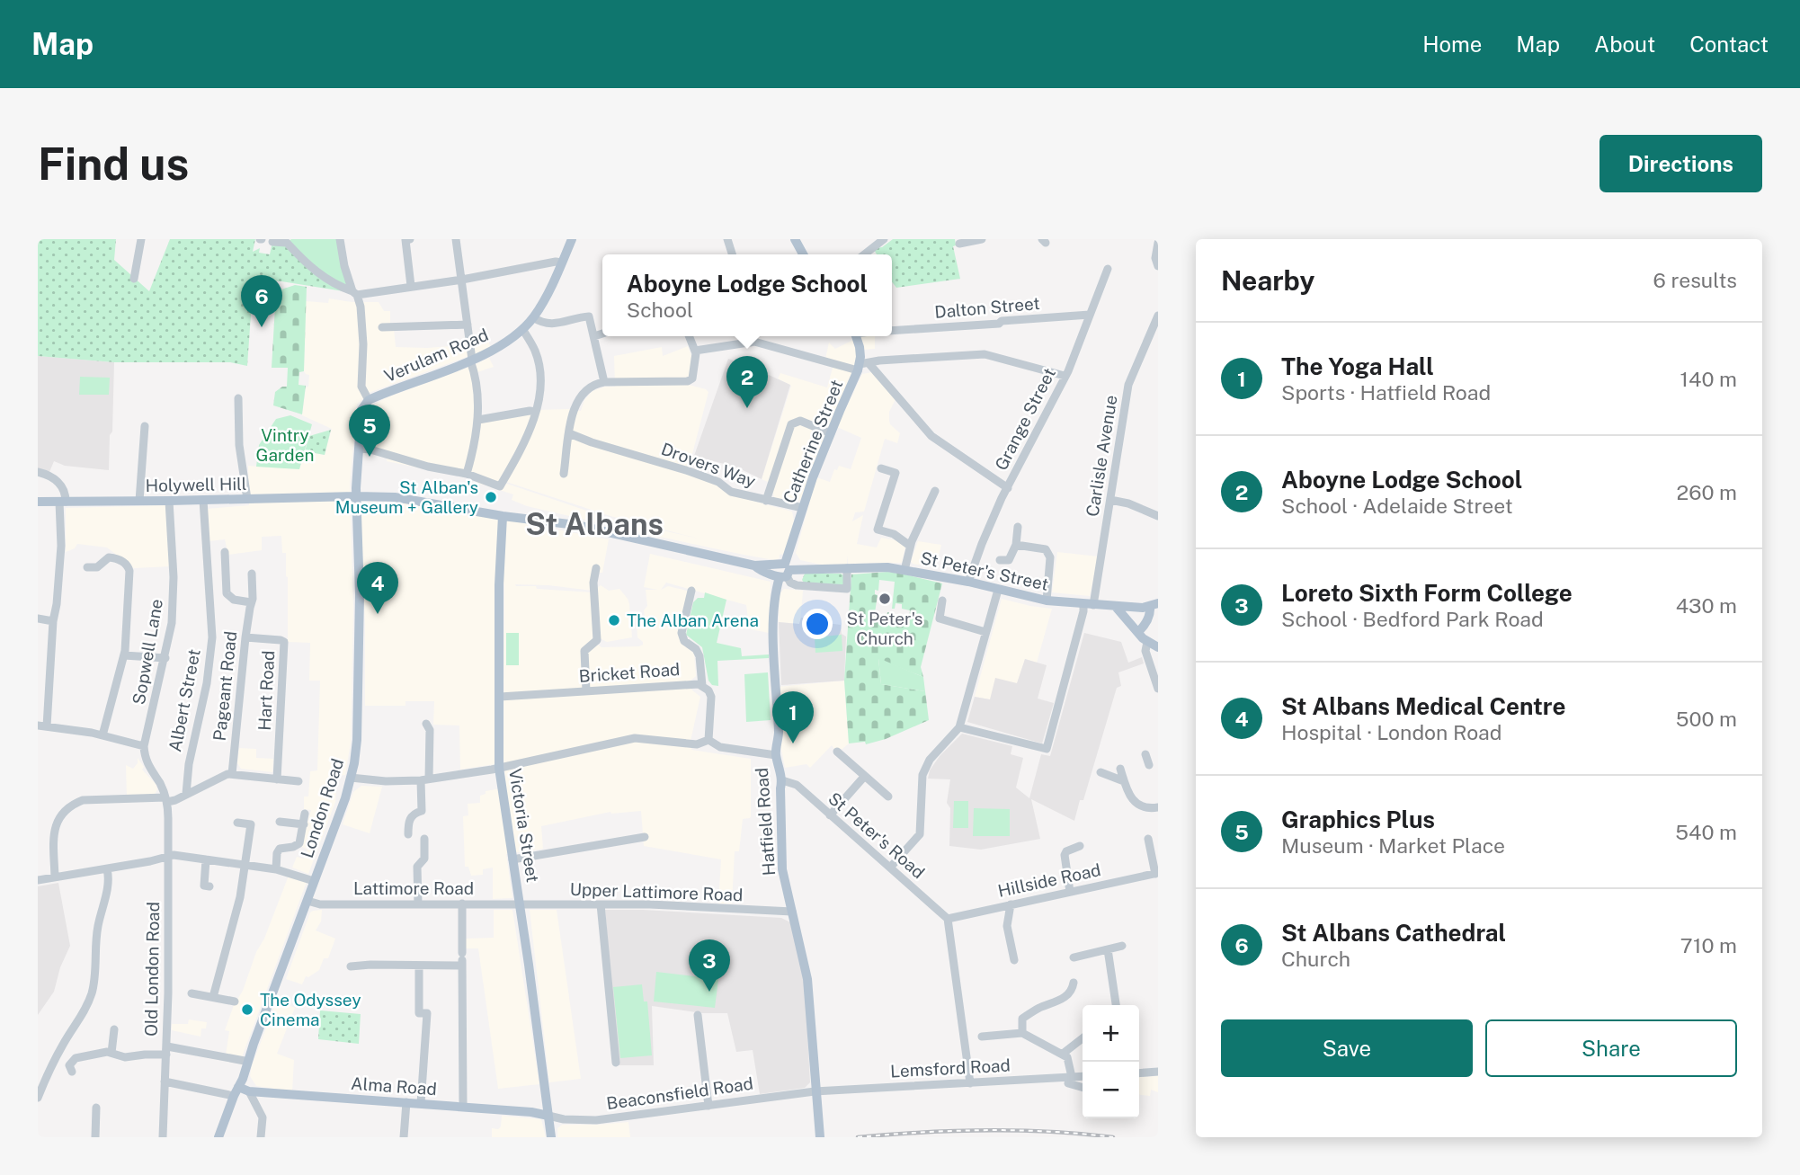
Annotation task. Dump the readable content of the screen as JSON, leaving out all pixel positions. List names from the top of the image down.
{
  "streets": {
    "main road": [
      "Verulam Road",
      "Catherine Street",
      "Holywell Hill",
      "St Peter's Street",
      "London Road",
      "Hatfield Road",
      "Victoria Street",
      "Alma Road"
    ],
    "street": [
      "Dalton Street",
      "Grange Street",
      "Carlisle Avenue",
      "Drovers Way",
      "Sopwell Lane",
      "Bricket Road",
      "Pageant Road",
      "Hart Road",
      "Albert Street",
      "St Peter's Road",
      "Hillside Road",
      "Lattimore Road",
      "Upper Lattimore Road",
      "Old London Road",
      "Lemsford Road",
      "Beaconsfield Road"
    ]
  },
  "crossings": [
    ["Dalton Street", "Grange Street"],
    ["Verulam Road", "London Road"],
    ["Grange Street", "St Peter's Street"],
    ["Catherine Street", "Drovers Way"],
    ["Catherine Street", "St Peter's Street"],
    ["Catherine Street", "Hatfield Road"],
    ["Carlisle Avenue", "St Peter's Street"],
    ["Holywell Hill", "St Peter's Street"],
    ["Holywell Hill", "Sopwell Lane"],
    ["Holywell Hill", "Albert Street"],
    ["Holywell Hill", "London Road"],
    ["Holywell Hill", "Victoria Street"],
    ["St Peter's Street", "Hatfield Road"],
    ["St Peter's Street", "Victoria Street"],
    ["Bricket Road", "Victoria Street"],
    ["Pageant Road", "Hart Road"],
    ["London Road", "Lattimore Road"],
    ["London Road", "Alma Road"],
    ["Hatfield Road", "St Peter's Road"],
    ["Hatfield Road", "Upper Lattimore Road"],
    ["Hatfield Road", "Lemsford Road"],
    ["Hatfield Road", "Beaconsfield Road"],
    ["Victoria Street", "Lattimore Road"],
    ["Victoria Street", "Upper Lattimore Road"],
    ["Victoria Street", "Alma Road"],
    ["Victoria Street", "Beaconsfield Road"],
    ["St Peter's Road", "Hillside Road"],
    ["Lattimore Road", "Upper Lattimore Road"],
    ["Lemsford Road", "Beaconsfield Road"],
    ["Alma Road", "Beaconsfield Road"]
  ],
  "districts": ["St Albans"],
  "parks": ["Vintry Garden"],
  "places": [
    "St Alban's Museum + Gallery",
    "St Peter's Church",
    "The Alban Arena",
    "The Odyssey Cinema"
  ],
  "page": {
    "header": "Map",
    "nav": [
      "Home",
      "Map",
      "About",
      "Contact"
    ],
    "buttons": [
      "Directions",
      ["Save", "Share"]
    ],
    "title": "Find us",
    "heading": ["Nearby", "6 results"],
    "popup": ["Aboyne Lodge School", "School"],
    "pins": [
      "6",
      "2",
      "5",
      "4",
      "1",
      "3"
    ],
    "list": [
      {
        "mark": "1",
        "name": "The Yoga Hall",
        "note": "Sports · Hatfield Road",
        "value": "140 m"
      },
      {
        "mark": "2",
        "name": "Aboyne Lodge School",
        "note": "School · Adelaide Street",
        "value": "260 m"
      },
      {
        "mark": "3",
        "name": "Loreto Sixth Form College",
        "note": "School · Bedford Park Road",
        "value": "430 m"
      },
      {
        "mark": "4",
        "name": "St Albans Medical Centre",
        "note": "Hospital · London Road",
        "value": "500 m"
      },
      {
        "mark": "5",
        "name": "Graphics Plus",
        "note": "Museum · Market Place",
        "value": "540 m"
      },
      {
        "mark": "6",
        "name": "St Albans Cathedral",
        "note": "Church",
        "value": "710 m"
      }
    ],
    "map_buttons": ["+", "−"]
  }
}
